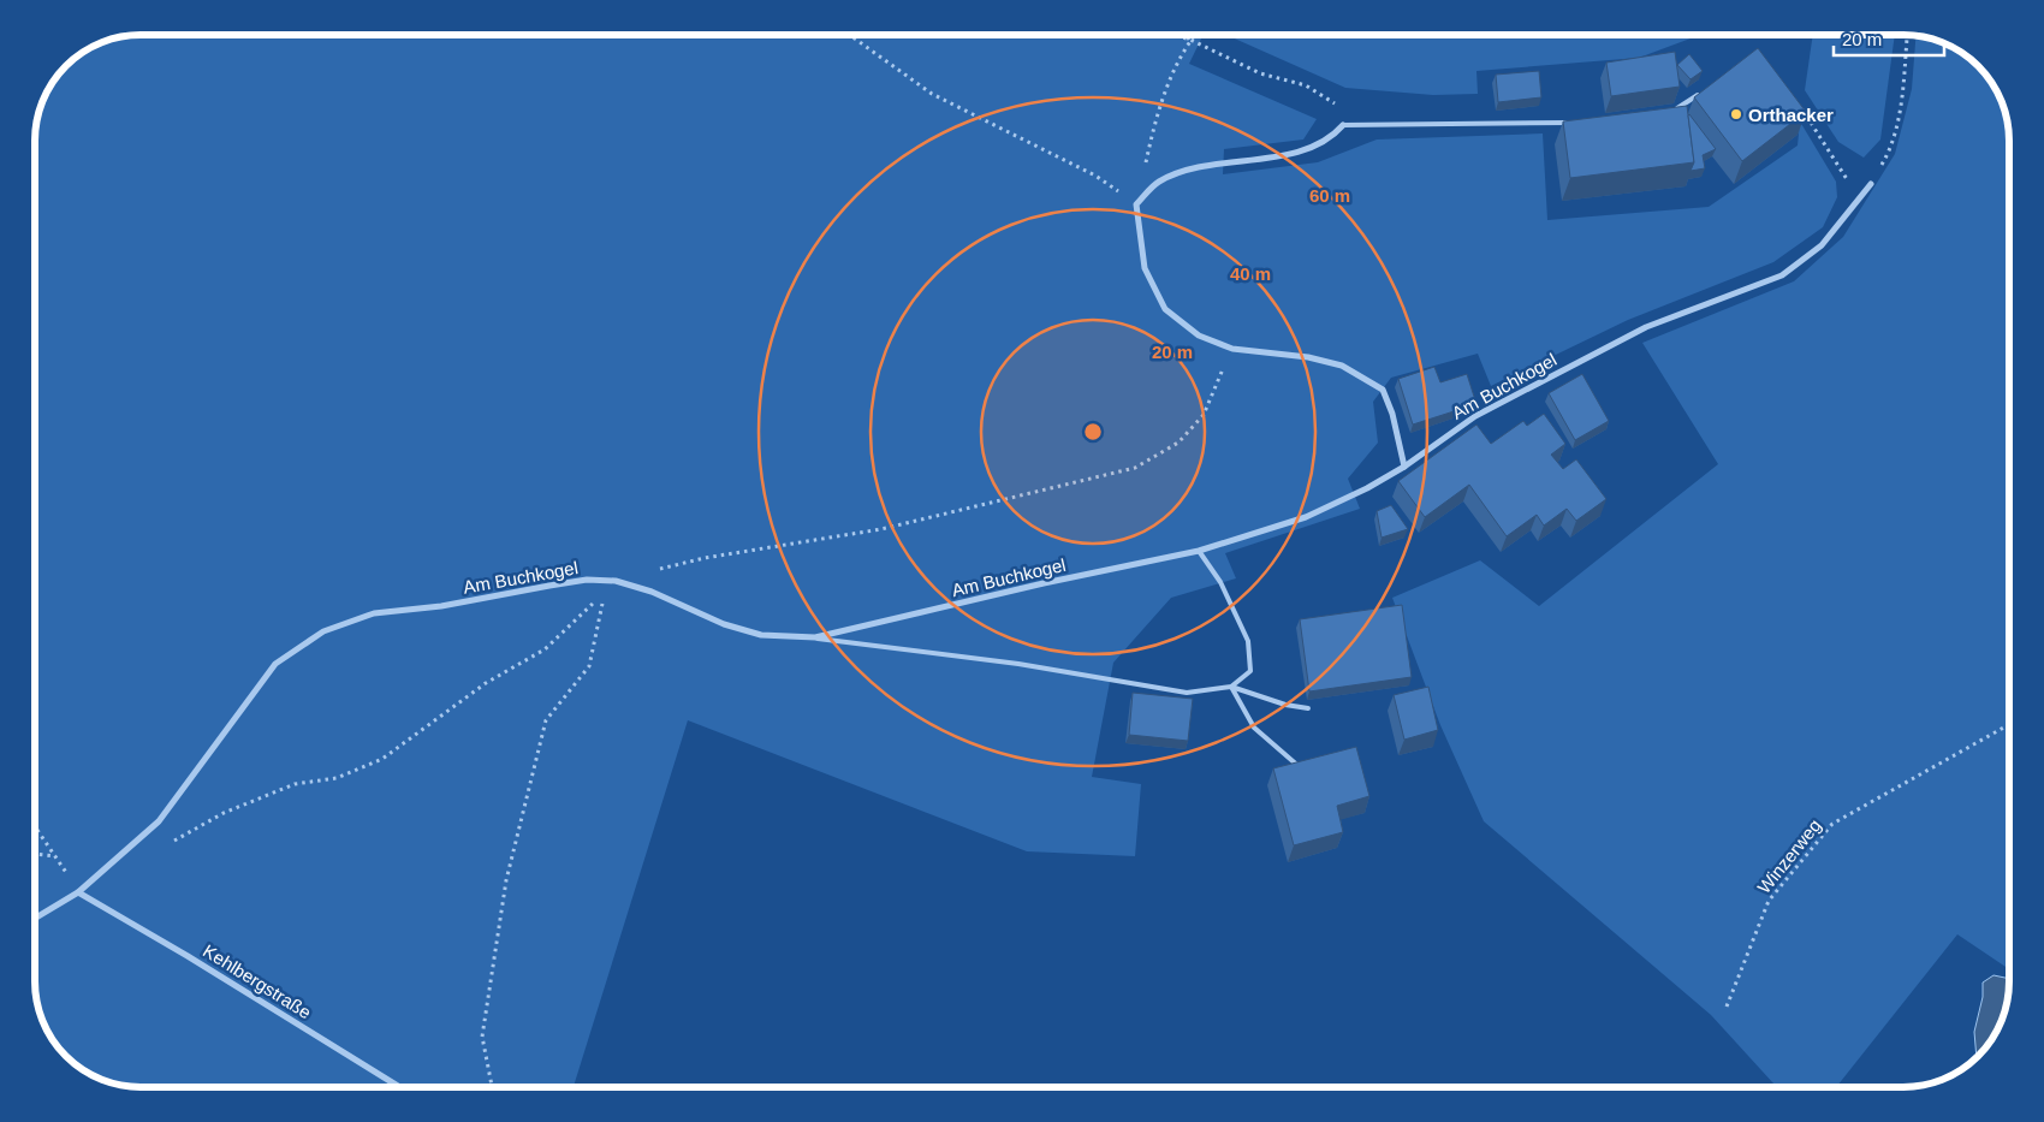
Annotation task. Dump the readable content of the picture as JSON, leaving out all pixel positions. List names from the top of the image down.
{
  "streets": {
    "street": ["Am Buchkogel", "Kehlbergstraße"],
    "path": ["Winzerweg"]
  },
  "crossings": [
    ["Am Buchkogel", "Kehlbergstraße"]
  ],
  "places": ["Orthacker"],
  "scale_bar": "20 m",
  "rings": ["60 m", "40 m", "20 m"]
}
